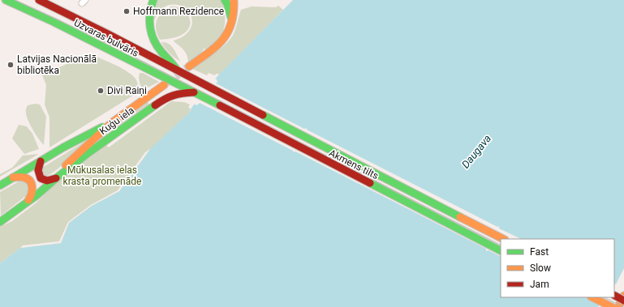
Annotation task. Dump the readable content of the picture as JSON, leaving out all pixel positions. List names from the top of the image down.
{
  "streets": {
    "main road": ["Uzvaras bulvāris", "Kuģu iela", "Akmens tilts"]
  },
  "crossings": [
    ["Uzvaras bulvāris", "Kuģu iela"],
    ["Uzvaras bulvāris", "Akmens tilts"],
    ["Kuģu iela", "Akmens tilts"]
  ],
  "water": ["Daugava"],
  "parks": ["Mūkusalas ielas krasta promenāde"],
  "places": ["Hoffmann Rezidence", "Latvijas Nacionālā bibliotēka", "Divi Raiņi"],
  "legend": ["Fast", "Slow", "Jam"]
}
